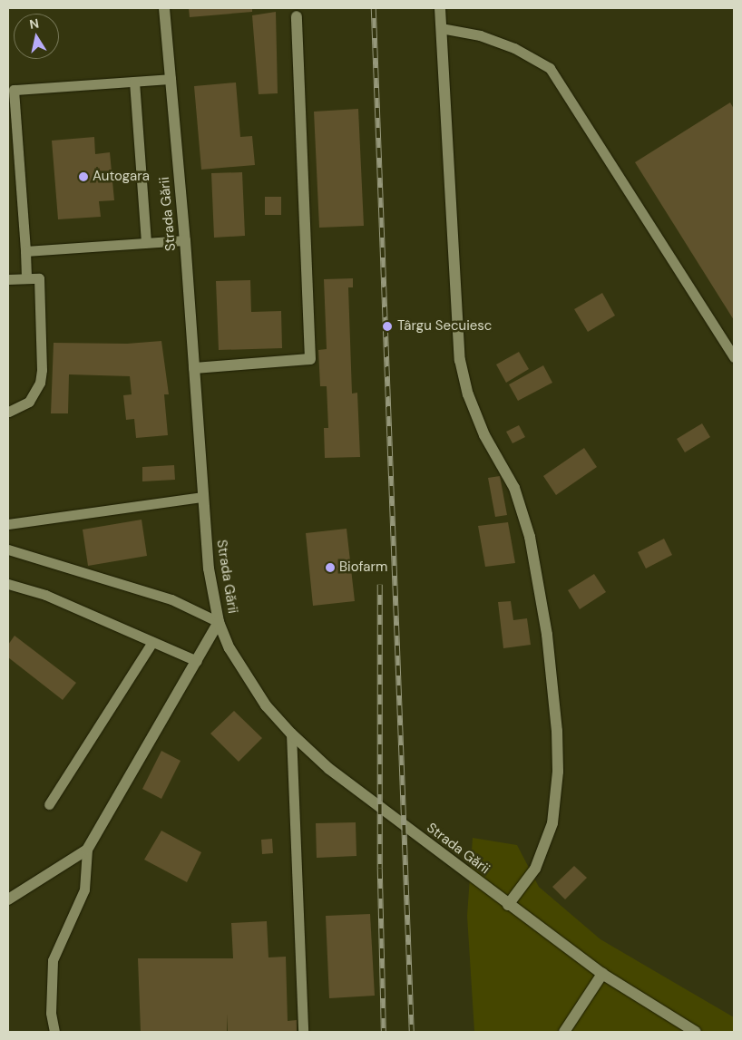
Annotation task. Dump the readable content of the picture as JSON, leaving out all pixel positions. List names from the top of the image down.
{
  "streets": {
    "street": ["Strada Gării"]
  },
  "places": ["Autogara", "Târgu Secuiesc", "Biofarm"],
  "north": "top"
}
